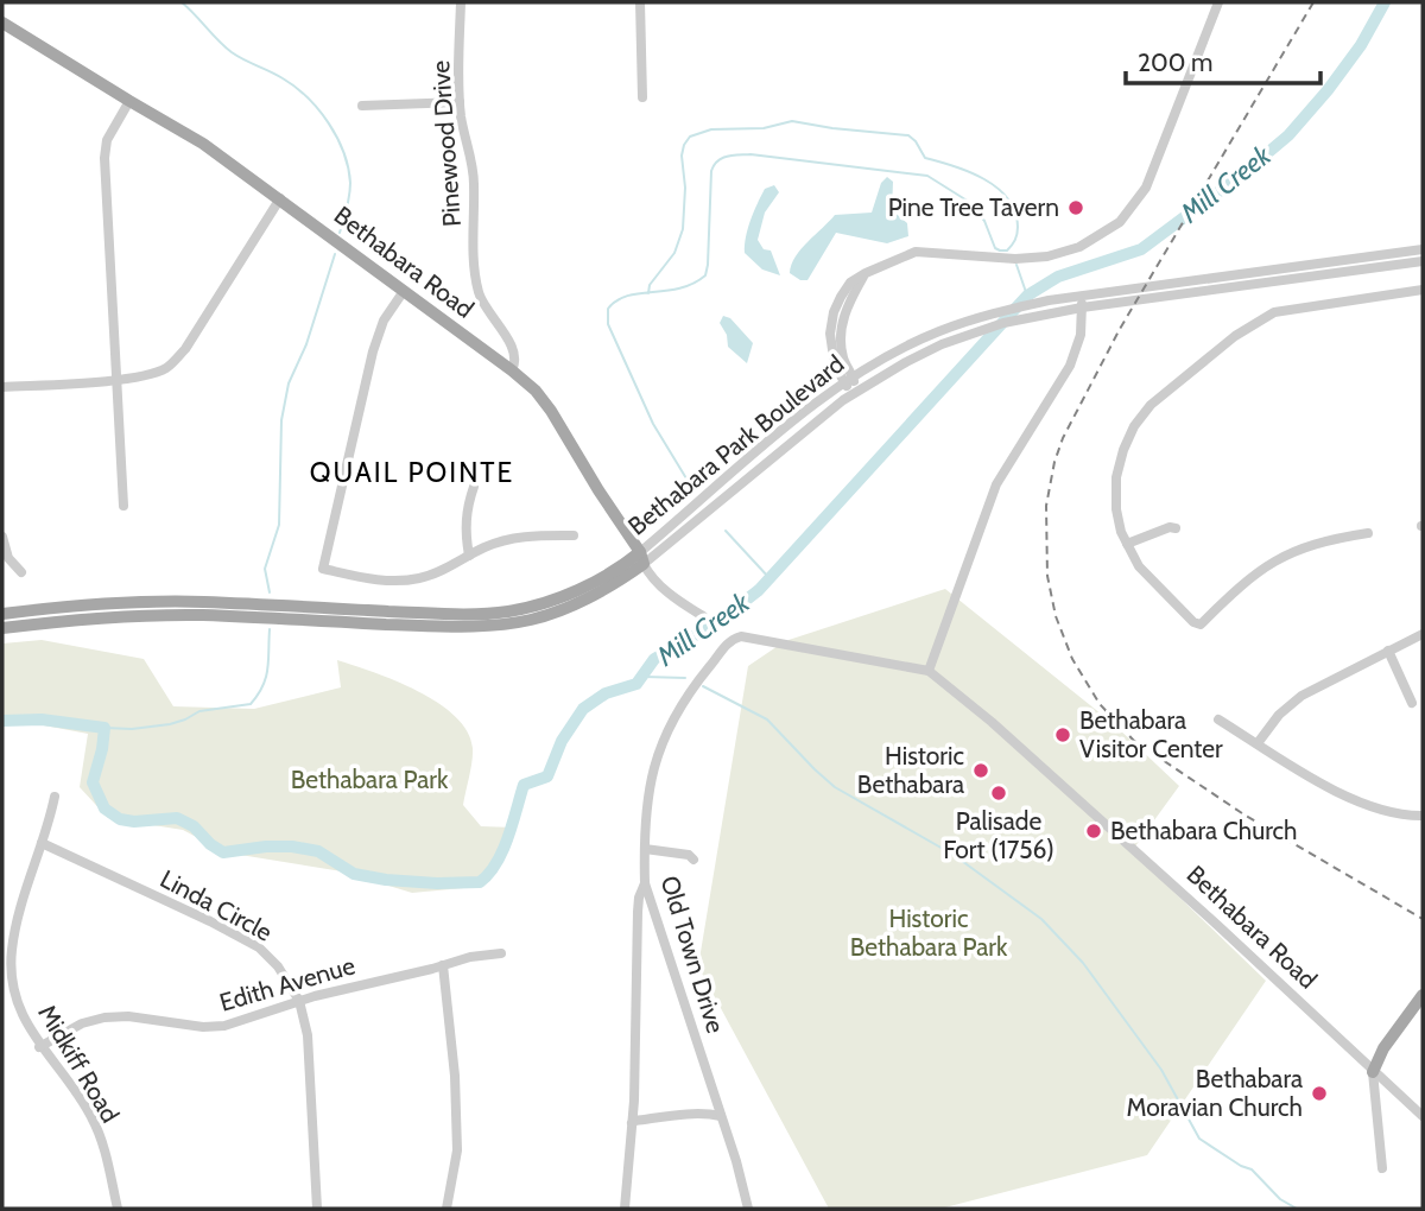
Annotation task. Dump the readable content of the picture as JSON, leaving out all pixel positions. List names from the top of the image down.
{
  "streets": {
    "main road": ["Bethabara Road", "Bethabara Park Boulevard"],
    "street": [
      "Pinewood Drive",
      "Linda Circle",
      "Old Town Drive",
      "Edith Avenue",
      "Midkiff Road"
    ]
  },
  "crossings": [
    ["Pinewood Drive", "Bethabara Road"],
    ["Bethabara Road", "Bethabara Park Boulevard"],
    ["Bethabara Road", "Old Town Drive"],
    ["Linda Circle", "Edith Avenue"],
    ["Linda Circle", "Midkiff Road"],
    ["Edith Avenue", "Midkiff Road"]
  ],
  "districts": ["QUAIL POINTE"],
  "water": ["Mill Creek"],
  "parks": ["Bethabara Park", "Historic Bethabara Park"],
  "places": [
    "Pine Tree Tavern",
    "Bethabara Visitor Center",
    "Historic Bethabara",
    "Palisade Fort (1756)",
    "Bethabara Church",
    "Bethabara Moravian Church"
  ],
  "scale_bar": "200 m"
}
